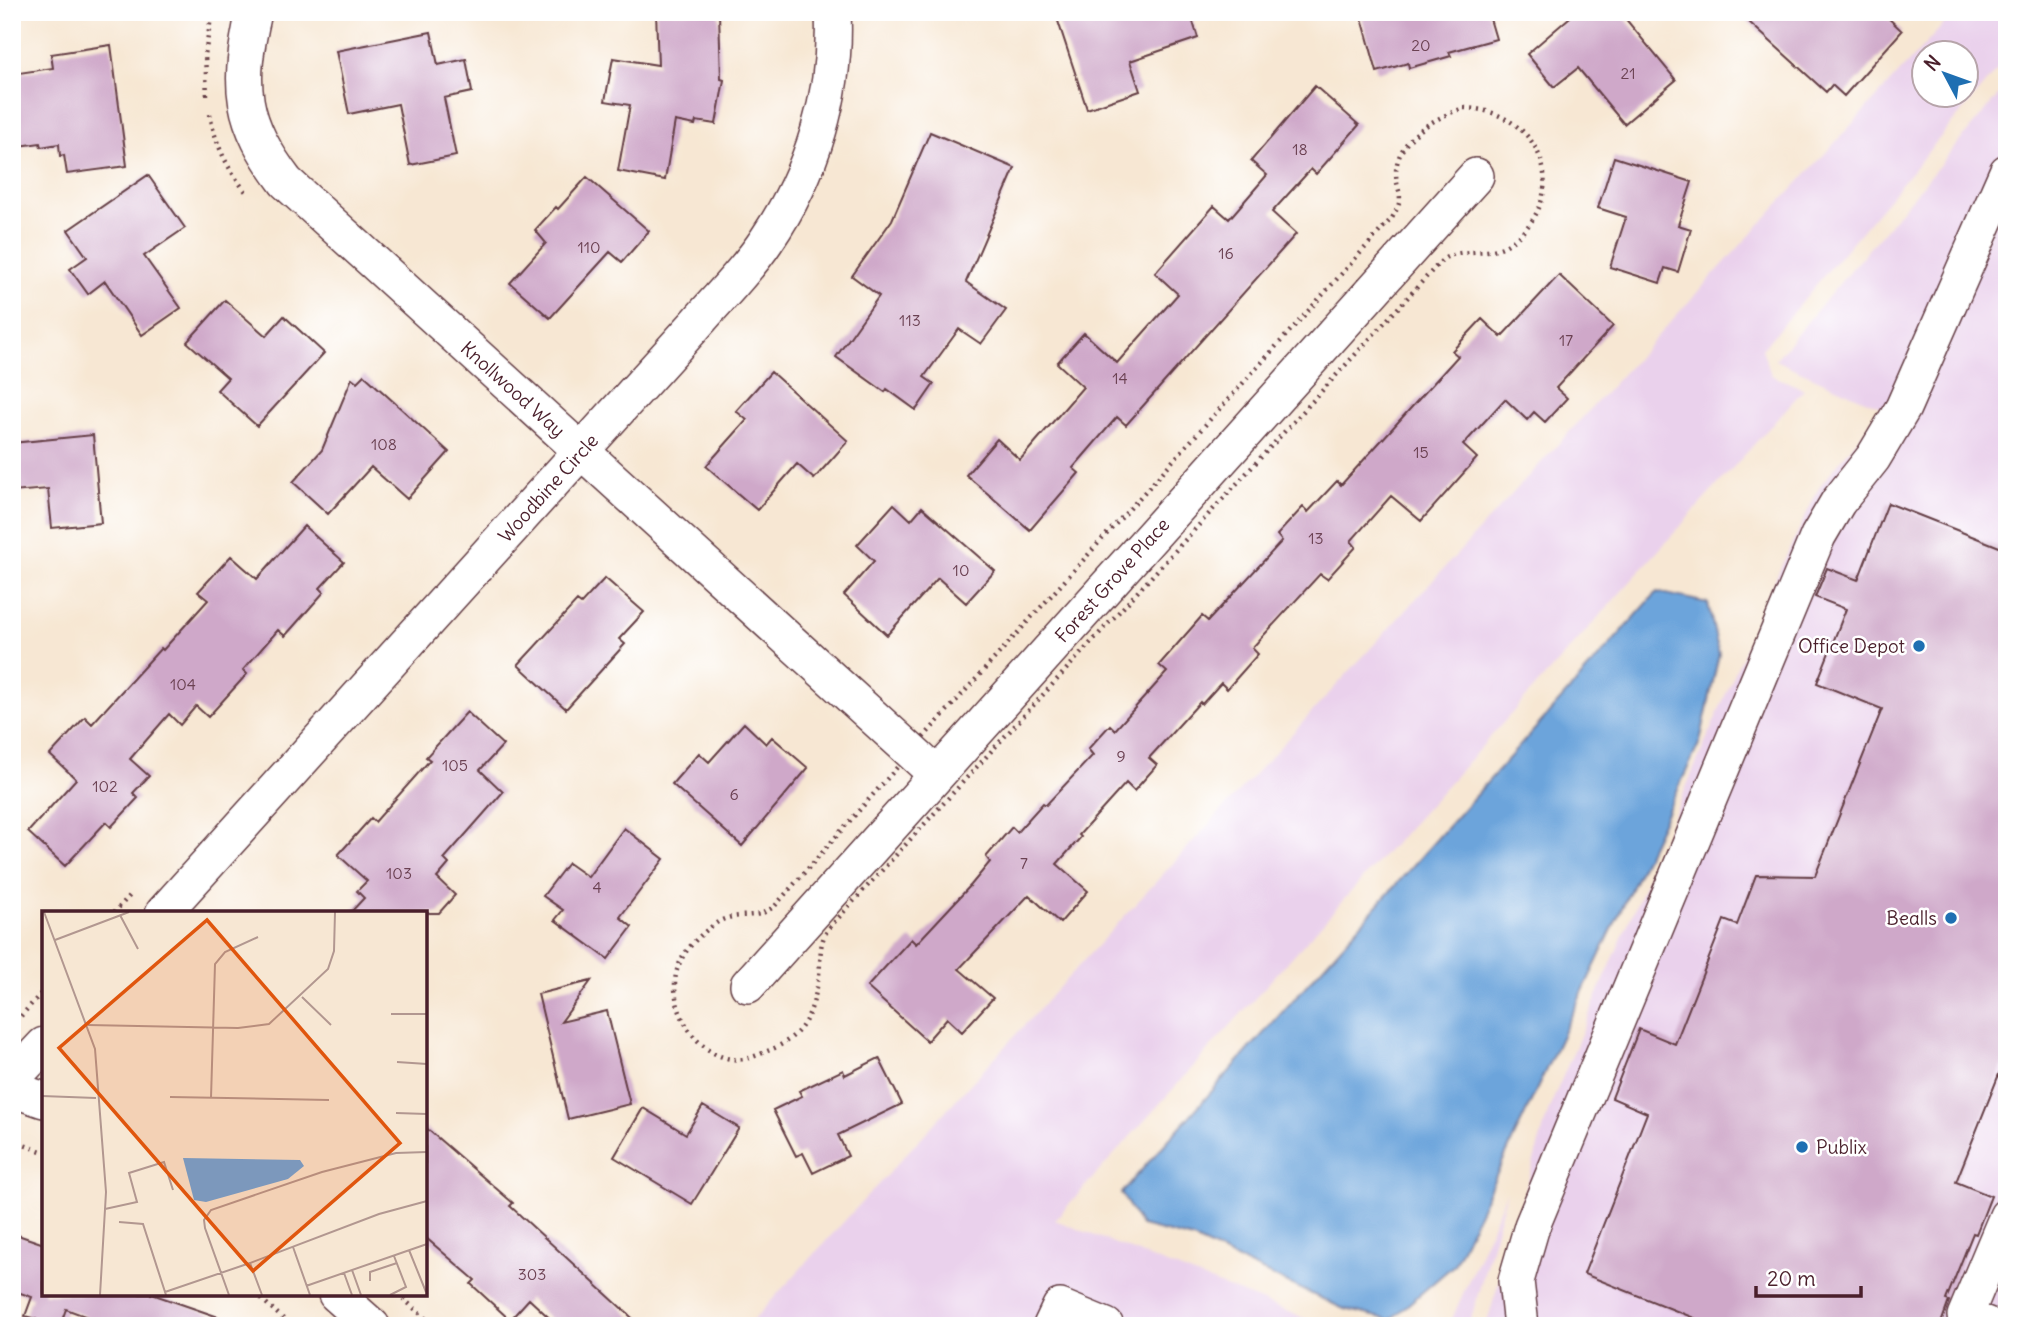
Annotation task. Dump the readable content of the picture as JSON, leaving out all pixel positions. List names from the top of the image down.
{
  "streets": {
    "street": ["Knollwood Way", "Woodbine Circle", "Forest Grove Place"]
  },
  "crossings": [
    ["Knollwood Way", "Woodbine Circle"],
    ["Knollwood Way", "Forest Grove Place"]
  ],
  "places": ["Office Depot", "Bealls", "Publix"],
  "house_numbers": [
    "20",
    "21",
    "18",
    "110",
    "16",
    "113",
    "17",
    "14",
    "108",
    "15",
    "13",
    "10",
    "104",
    "9",
    "105",
    "102",
    "6",
    "7",
    "103",
    "4",
    "303"
  ],
  "scale_bar": "20 m",
  "north": "top left"
}
